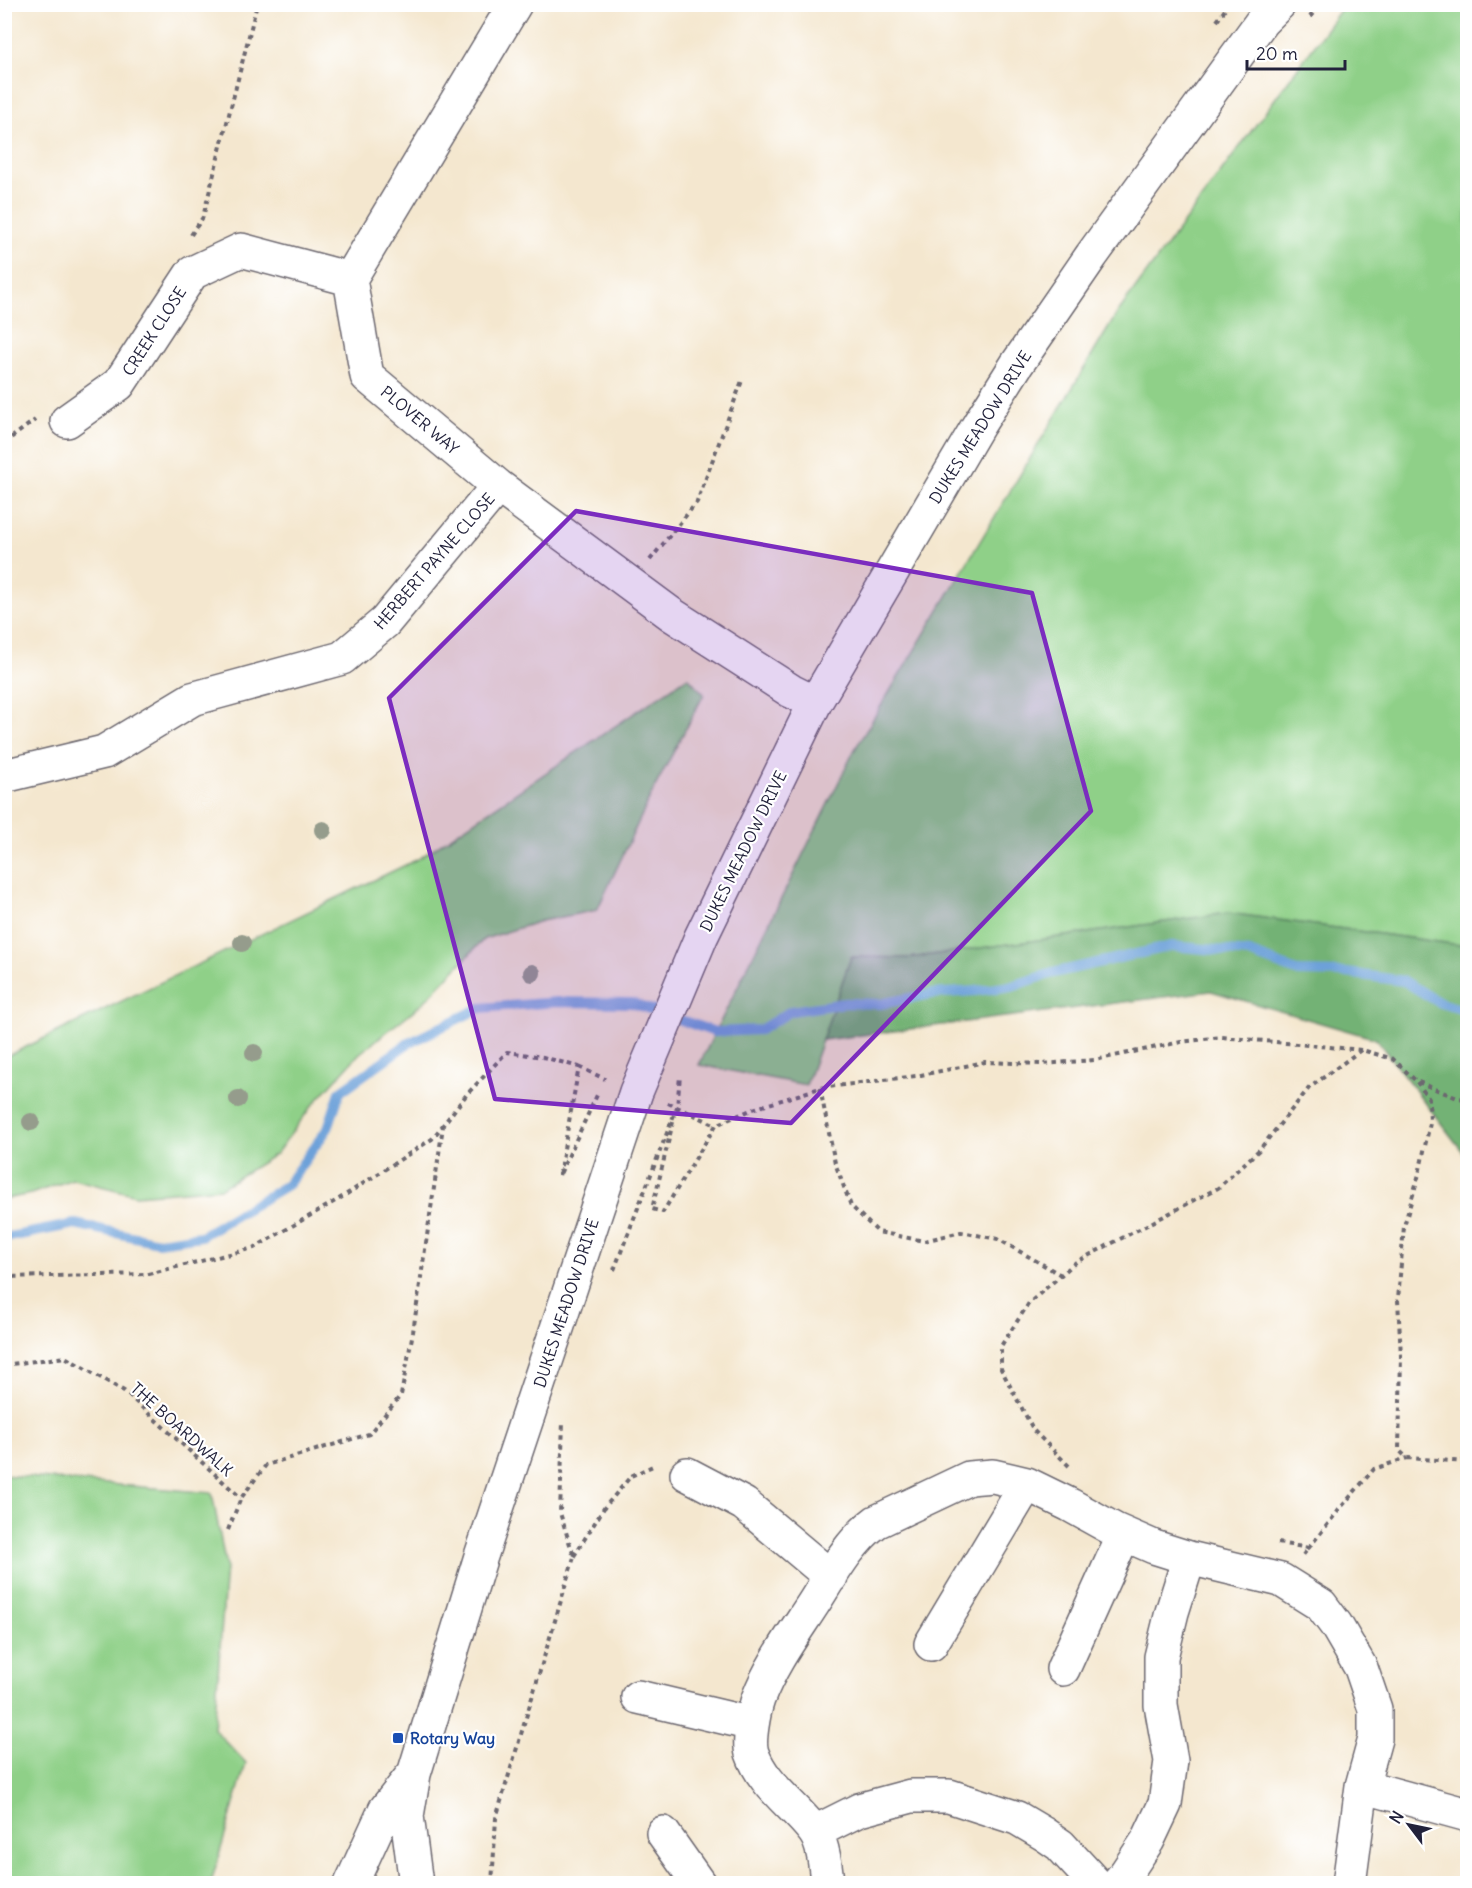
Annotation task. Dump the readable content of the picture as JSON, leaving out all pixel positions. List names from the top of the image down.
{
  "streets": {
    "street": [
      "CREEK CLOSE",
      "PLOVER WAY",
      "DUKES MEADOW DRIVE",
      "HERBERT PAYNE CLOSE"
    ],
    "path": ["THE BOARDWALK"]
  },
  "crossings": [
    ["CREEK CLOSE", "PLOVER WAY"],
    ["PLOVER WAY", "DUKES MEADOW DRIVE"],
    ["PLOVER WAY", "HERBERT PAYNE CLOSE"]
  ],
  "places": {
    "transit": ["Rotary Way"]
  },
  "scale_bar": "20 m",
  "north": "top left"
}
